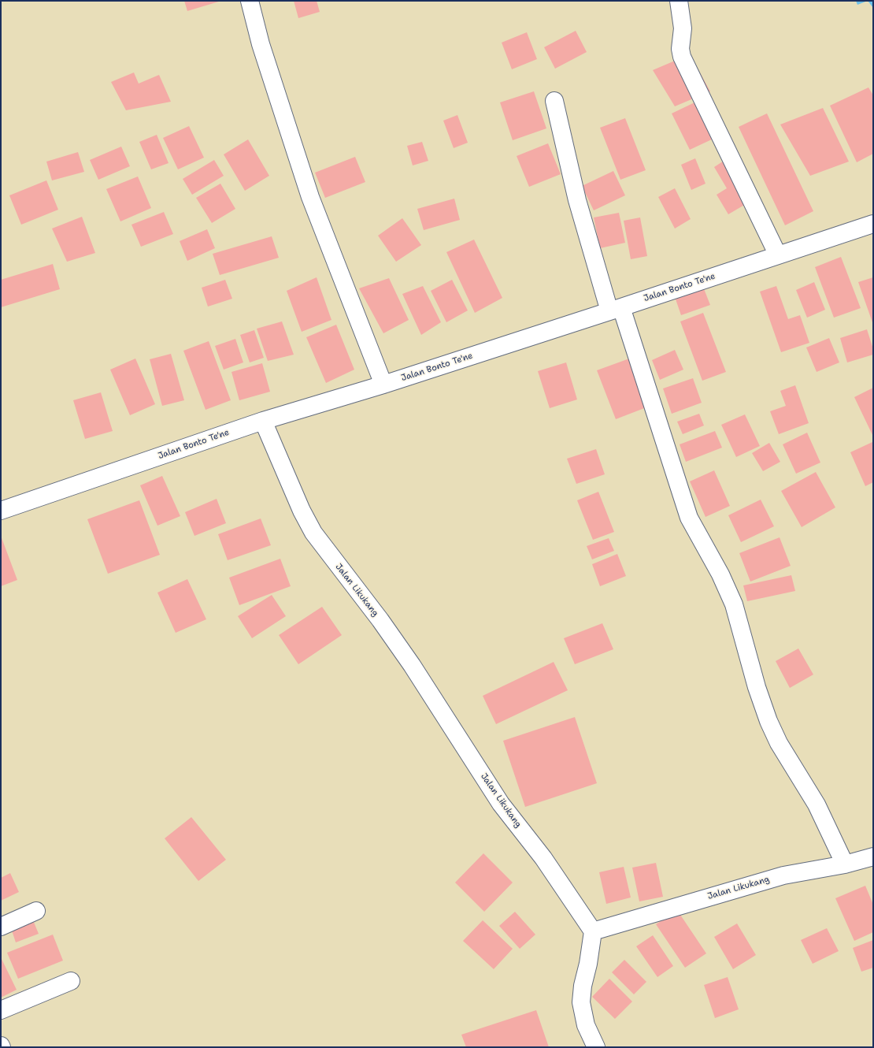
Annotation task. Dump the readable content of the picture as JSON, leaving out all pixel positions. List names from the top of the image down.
{
  "streets": {
    "street": ["Jalan Bonto Te'ne", "Jalan Likukang"]
  },
  "crossings": [
    ["Jalan Bonto Te'ne", "Jalan Likukang"]
  ]
}
